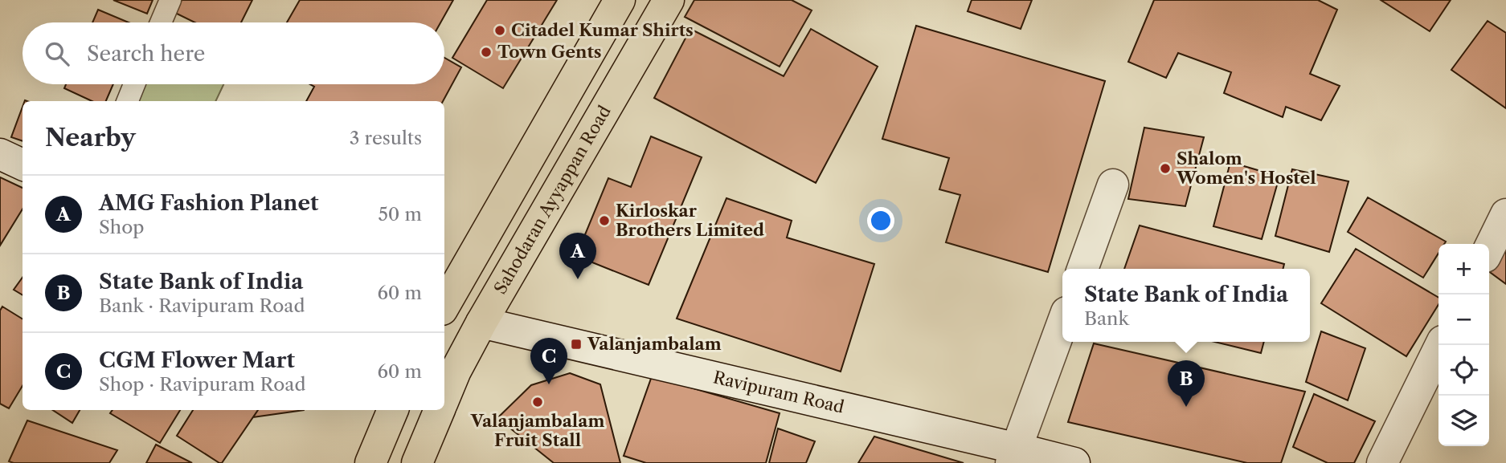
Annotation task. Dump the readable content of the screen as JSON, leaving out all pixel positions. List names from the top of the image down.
{
  "streets": {
    "main road": ["Sahodaran Ayyappan Road", "Ravipuram Road"]
  },
  "crossings": [
    ["Sahodaran Ayyappan Road", "Ravipuram Road"]
  ],
  "places": {
    "other": [
      "Citadel Kumar Shirts",
      "Town Gents",
      "Shalom Women's Hostel",
      "Kirloskar Brothers Limited",
      "Valanjambalam Fruit Stall"
    ],
    "transit": ["Valanjambalam"]
  },
  "page": {
    "search": "Search here",
    "heading": ["Nearby", "3 results"],
    "list": [
      {
        "mark": "A",
        "name": "AMG Fashion Planet",
        "note": "Shop",
        "value": "50 m"
      },
      {
        "mark": "B",
        "name": "State Bank of India",
        "note": "Bank · Ravipuram Road",
        "value": "60 m"
      },
      {
        "mark": "C",
        "name": "CGM Flower Mart",
        "note": "Shop · Ravipuram Road",
        "value": "60 m"
      }
    ],
    "pins": ["A", "C", "B"],
    "map_buttons": ["+", "−"],
    "popup": ["State Bank of India", "Bank"]
  }
}
